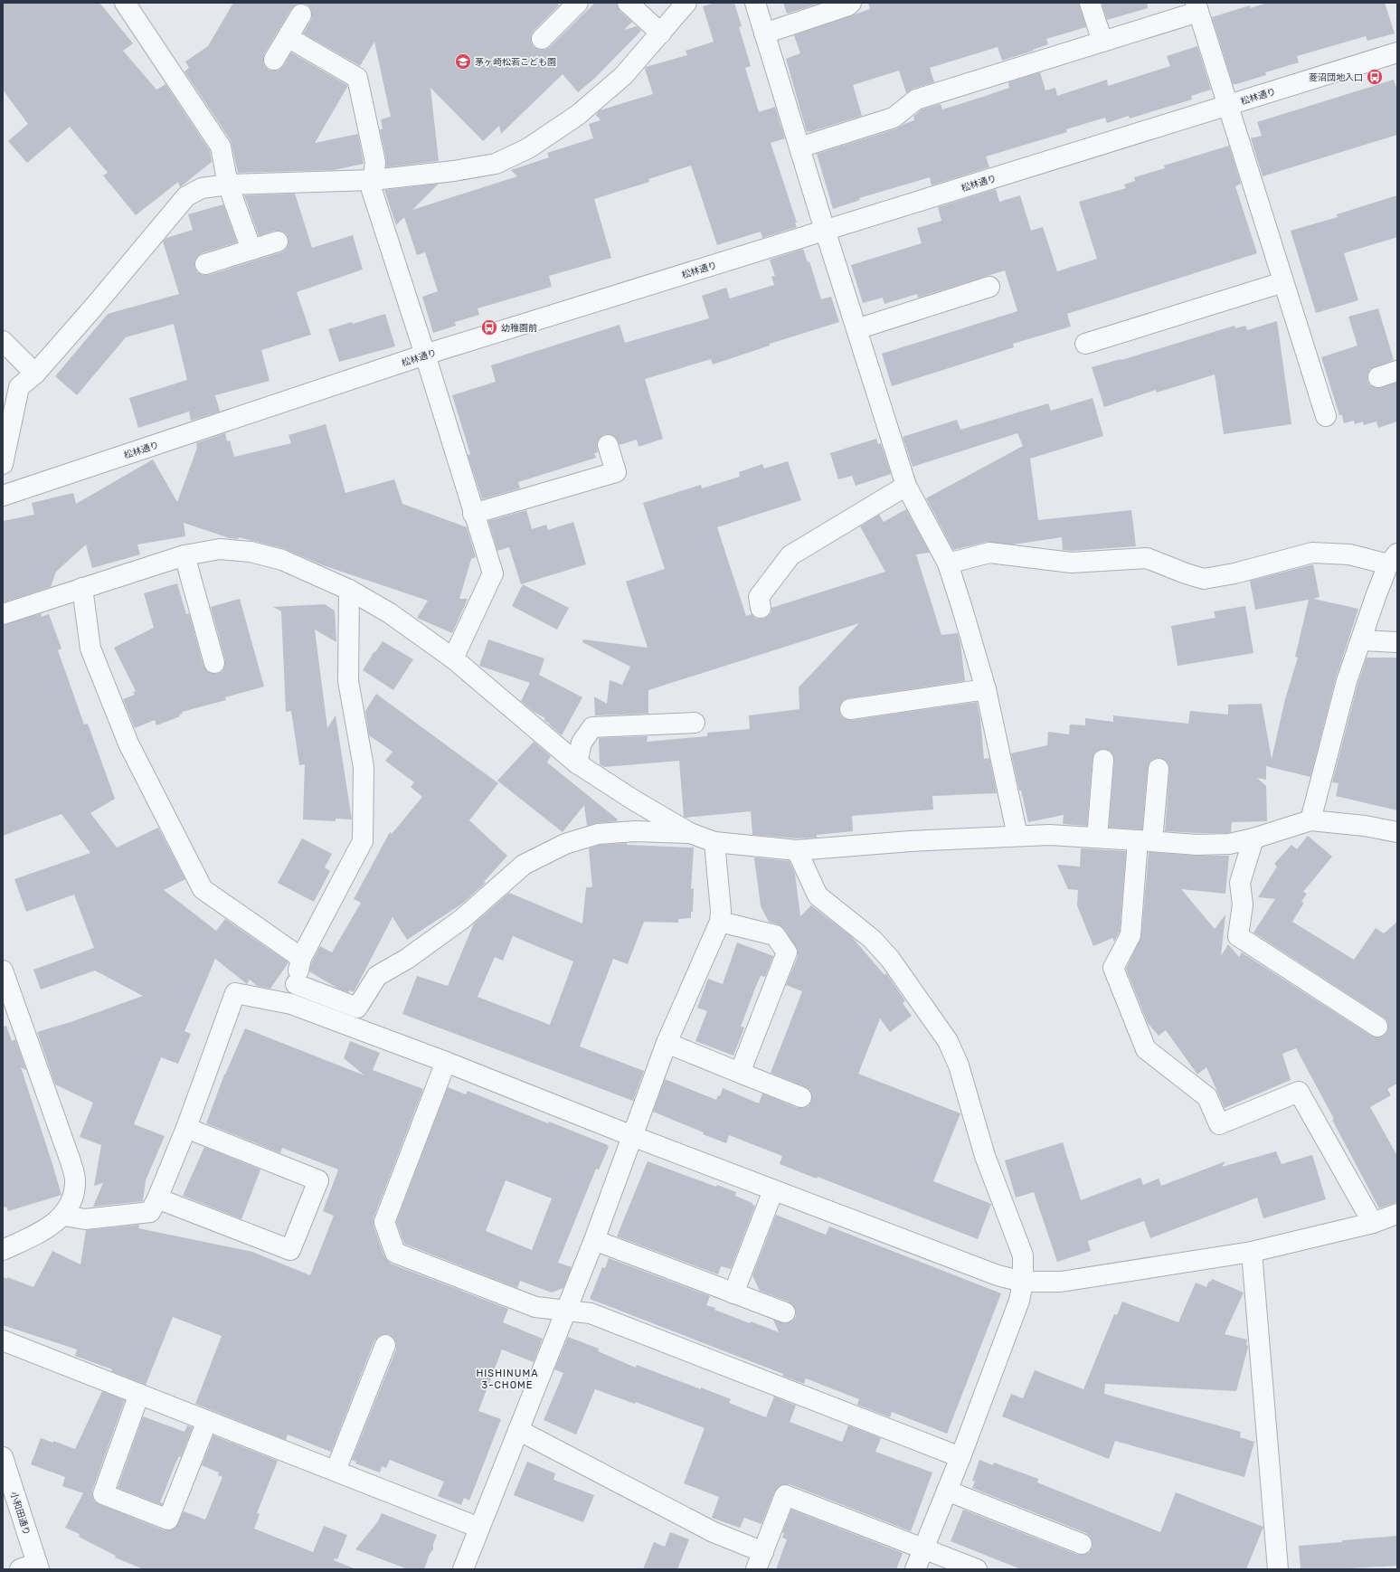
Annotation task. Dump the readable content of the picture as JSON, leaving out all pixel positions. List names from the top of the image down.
{
  "streets": {
    "street": ["松林通り", "小和田通り"]
  },
  "districts": ["HISHINUMA 3-CHOME"],
  "places": {
    "school or university": ["茅ヶ崎松若こども園"],
    "bus stop": ["菱沼団地入口", "幼稚園前"]
  }
}
